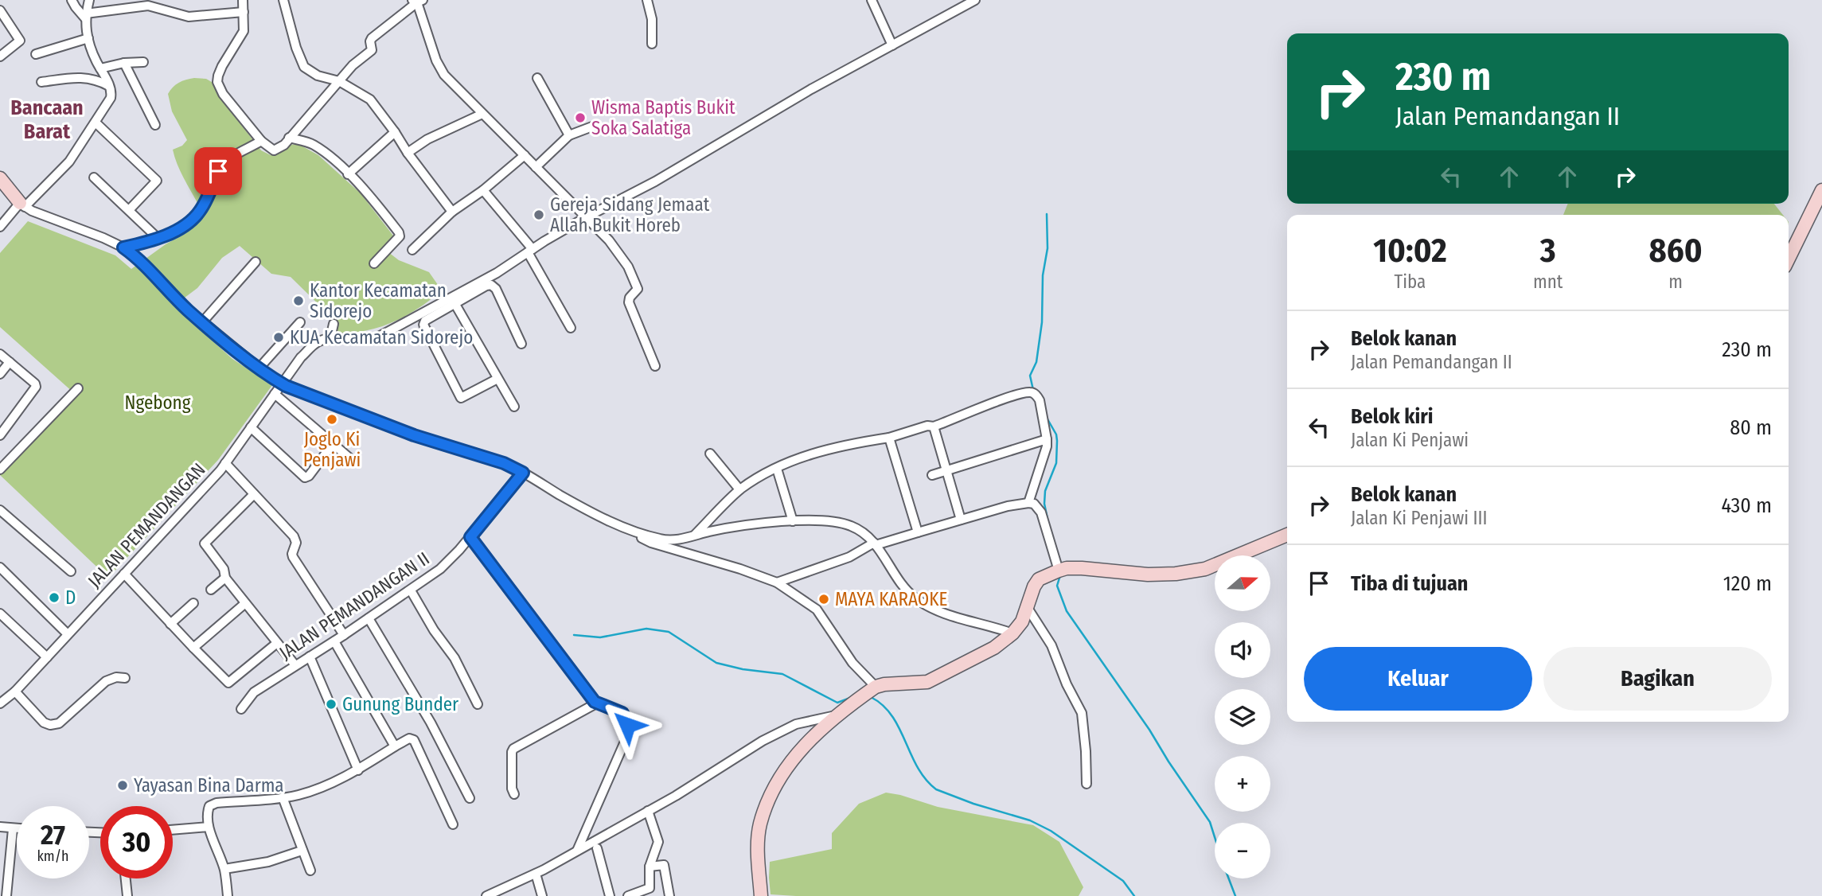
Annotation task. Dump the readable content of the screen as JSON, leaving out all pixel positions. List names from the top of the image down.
{
  "streets": {
    "street": ["JALAN PEMANDANGAN", "JALAN PEMANDANGAN II"]
  },
  "districts": ["Bancaan Barat"],
  "parks": ["Ngebong"],
  "places": [
    "Wisma Baptis Bukit Soka Salatiga",
    "Gereja Sidang Jemaat Allah Bukit Horeb",
    "Kantor Kecamatan Sidorejo",
    "KUA Kecamatan Sidorejo",
    "Joglo Ki Penjawi",
    "D",
    "MAYA KARAOKE",
    "Gunung Bunder",
    "Yayasan Bina Darma"
  ],
  "north": "right",
  "page": {
    "turn": ["230 m", "Jalan Pemandangan II"],
    "eta": [
      "10:02",
      "Tiba",
      "3",
      "mnt",
      "860",
      "m"
    ],
    "list": [
      {
        "name": "Belok kanan",
        "note": "Jalan Pemandangan II",
        "value": "230 m"
      },
      {
        "name": "Belok kiri",
        "note": "Jalan Ki Penjawi",
        "value": "80 m"
      },
      {
        "name": "Belok kanan",
        "note": "Jalan Ki Penjawi III",
        "value": "430 m"
      },
      {
        "name": "Tiba di tujuan",
        "value": "120 m"
      }
    ],
    "map_buttons": ["+", "−"],
    "buttons": ["Keluar", "Bagikan"],
    "speed": "27 km/h",
    "limit": "30"
  }
}
